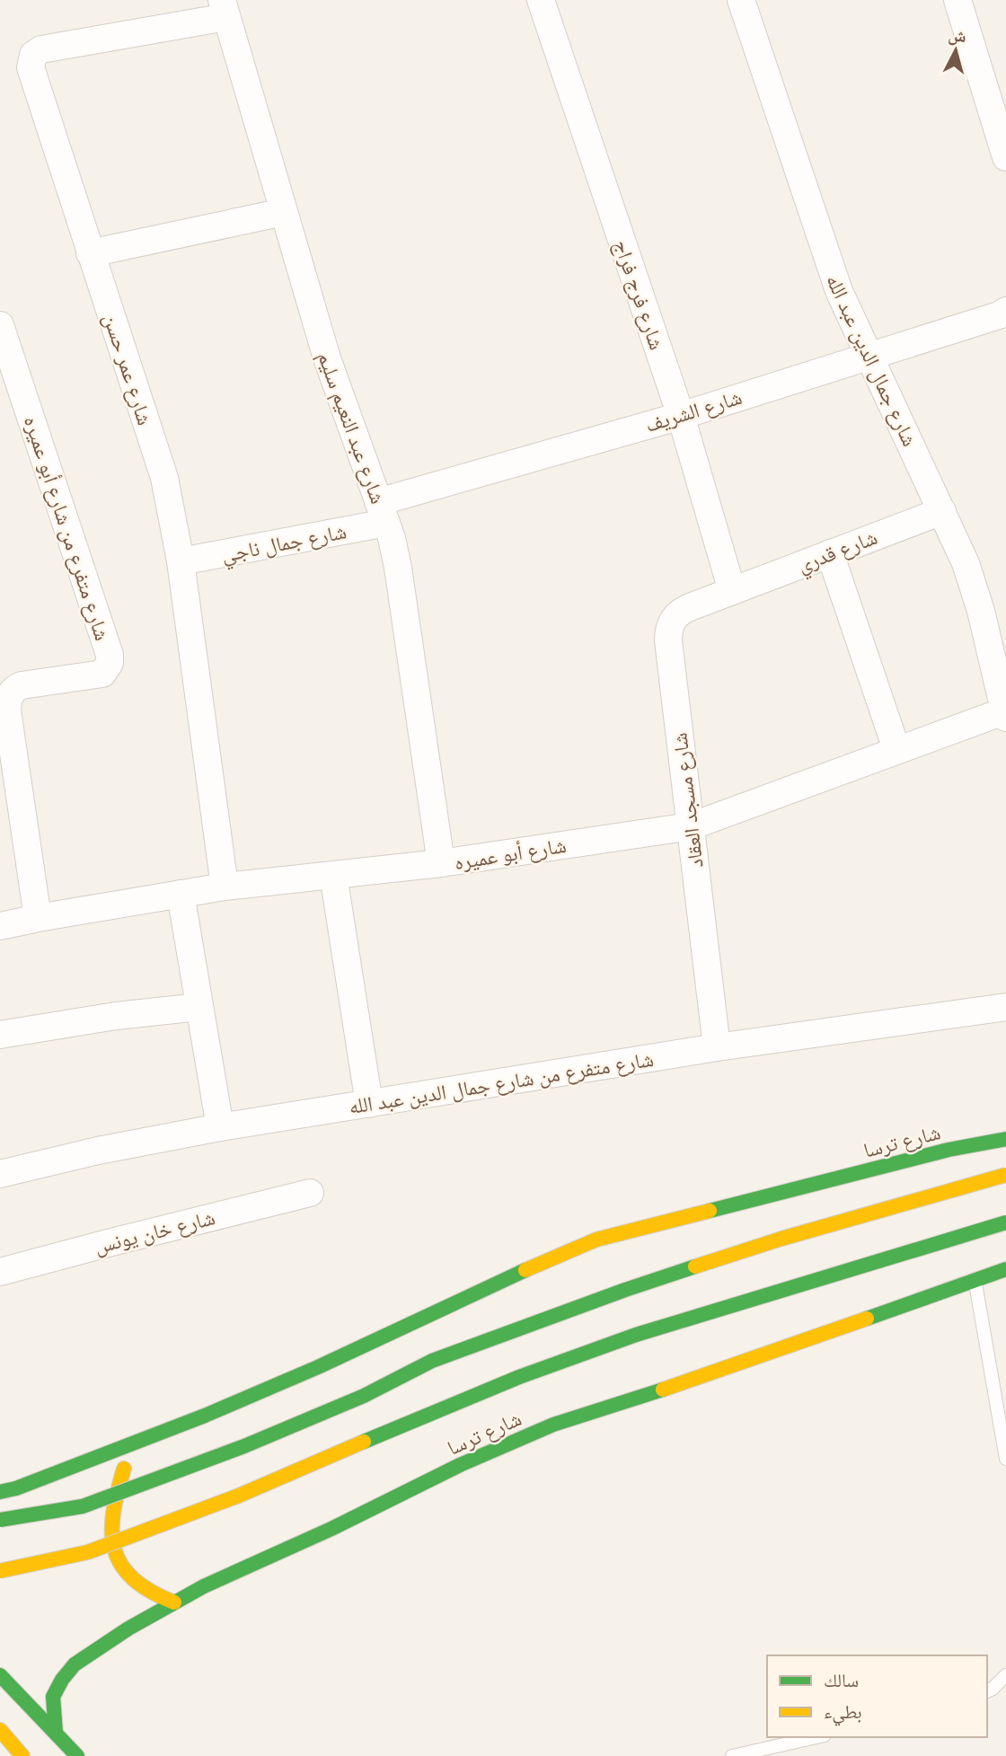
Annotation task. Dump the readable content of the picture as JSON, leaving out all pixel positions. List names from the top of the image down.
{
  "streets": {
    "main road": ["شارع ترسا"],
    "street": [
      "شارع فرج فراج",
      "شارع جمال الدين عبد الله",
      "شارع عمر حسن",
      "شارع الشريف",
      "شارع عبد النعيم سليم",
      "شارع متفرع من شارع أبو عميره",
      "شارع جمال ناجي",
      "شارع قدري",
      "شارع مسجد العقاد",
      "شارع أبو عميره",
      "شارع متفرع من شارع جمال الدين عبد الله",
      "شارع خان يونس"
    ]
  },
  "crossings": [
    ["شارع فرج فراج", "شارع الشريف"],
    ["شارع فرج فراج", "شارع قدري"],
    ["شارع فرج فراج", "شارع مسجد العقاد"],
    ["شارع جمال الدين عبد الله", "شارع الشريف"],
    ["شارع جمال الدين عبد الله", "شارع قدري"],
    ["شارع جمال الدين عبد الله", "شارع أبو عميره"],
    ["شارع عمر حسن", "شارع عبد النعيم سليم"],
    ["شارع عمر حسن", "شارع جمال ناجي"],
    ["شارع عمر حسن", "شارع أبو عميره"],
    ["شارع الشريف", "شارع عبد النعيم سليم"],
    ["شارع الشريف", "شارع جمال ناجي"],
    ["شارع عبد النعيم سليم", "شارع جمال ناجي"],
    ["شارع عبد النعيم سليم", "شارع أبو عميره"],
    ["شارع متفرع من شارع أبو عميره", "شارع أبو عميره"],
    ["شارع قدري", "شارع مسجد العقاد"],
    ["شارع مسجد العقاد", "شارع أبو عميره"],
    ["شارع مسجد العقاد", "شارع متفرع من شارع جمال الدين عبد الله"]
  ],
  "legend": ["سالك", "بطيء"],
  "north": "top"
}
